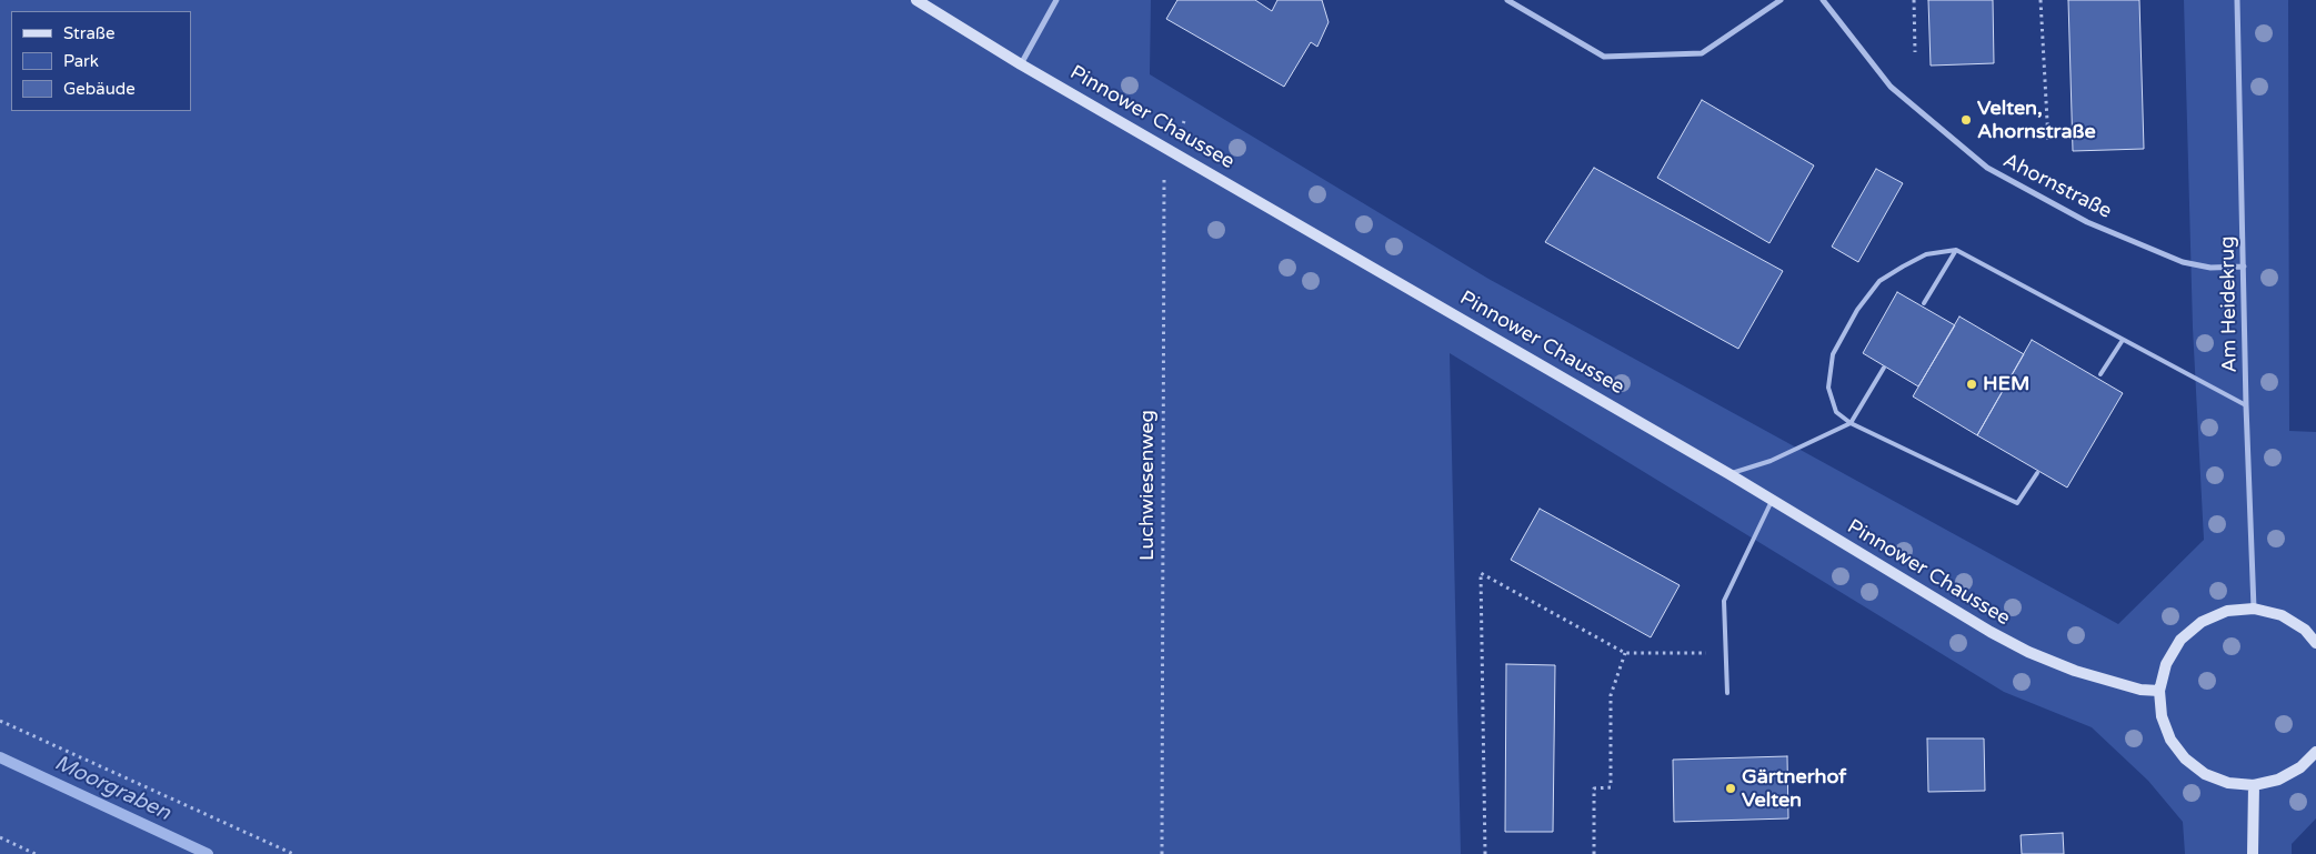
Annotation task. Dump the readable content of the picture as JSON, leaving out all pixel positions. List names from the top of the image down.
{
  "streets": {
    "main road": ["Pinnower Chaussee"],
    "street": ["Ahornstraße", "Am Heidekrug"],
    "path": ["Luchwiesenweg"]
  },
  "crossings": [
    ["Pinnower Chaussee", "Luchwiesenweg"],
    ["Ahornstraße", "Am Heidekrug"]
  ],
  "water": ["Moorgraben"],
  "places": ["Velten, Ahornstraße", "HEM", "Gärtnerhof Velten"],
  "legend": ["Straße", "Park", "Gebäude"]
}
